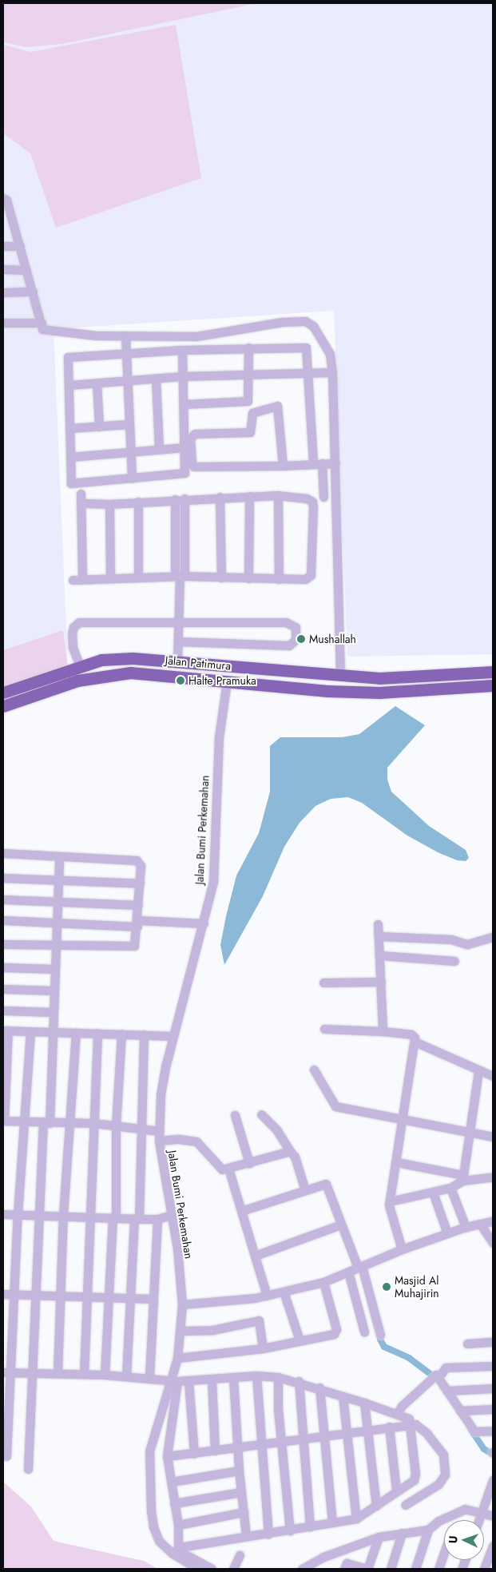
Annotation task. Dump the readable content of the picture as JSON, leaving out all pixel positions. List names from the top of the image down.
{
  "streets": {
    "highway": ["Jalan Patimura"],
    "street": ["Jalan Bumi Perkemahan"]
  },
  "crossings": [
    ["Jalan Patimura", "Jalan Bumi Perkemahan"]
  ],
  "places": ["Mushallah", "Halte Pramuka", "Masjid Al Muhajirin"],
  "north": "left"
}
